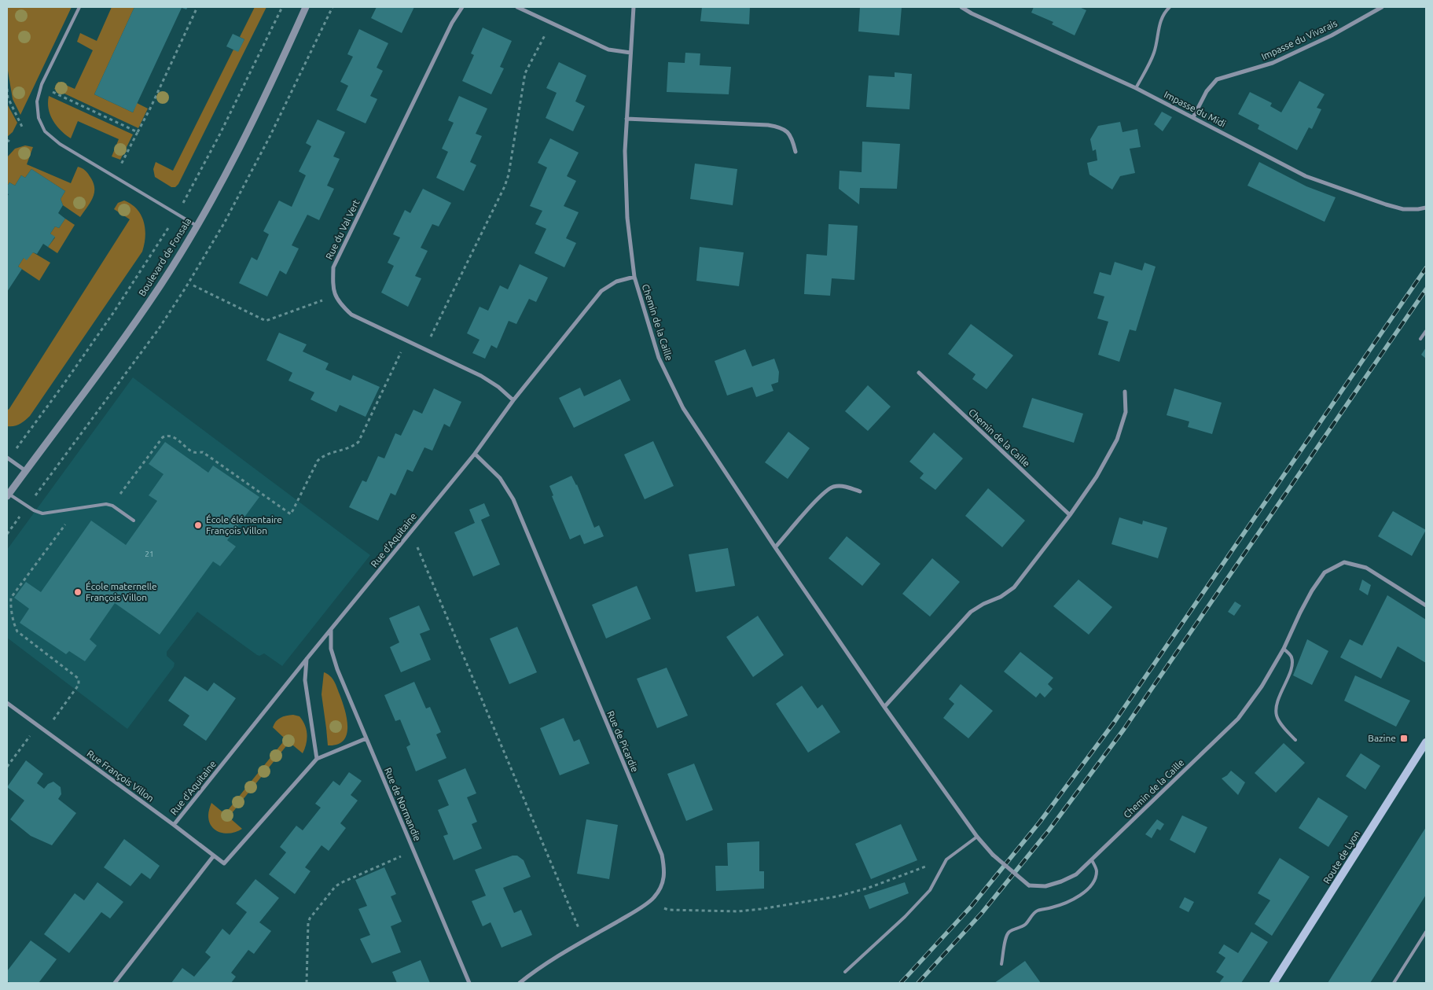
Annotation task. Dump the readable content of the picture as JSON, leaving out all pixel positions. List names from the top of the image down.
{
  "streets": {
    "main road": ["Route de Lyon"],
    "street": [
      "Impasse du Vivarais",
      "Impasse du Midi",
      "Rue du Val Vert",
      "Boulevard de Fonsala",
      "Chemin de la Caille",
      "Rue d'Aquitaine",
      "Rue de Picardie",
      "Rue François Villon",
      "Rue de Normandie"
    ]
  },
  "crossings": [
    ["Impasse du Vivarais", "Impasse du Midi"],
    ["Rue du Val Vert", "Rue d'Aquitaine"],
    ["Chemin de la Caille", "Rue d'Aquitaine"],
    ["Rue d'Aquitaine", "Rue de Picardie"],
    ["Rue d'Aquitaine", "Rue François Villon"],
    ["Rue d'Aquitaine", "Rue de Normandie"]
  ],
  "places": {
    "other": ["École élémentaire François Villon", "École maternelle François Villon"],
    "transit": ["Bazine"]
  },
  "house_numbers": ["21"]
}
